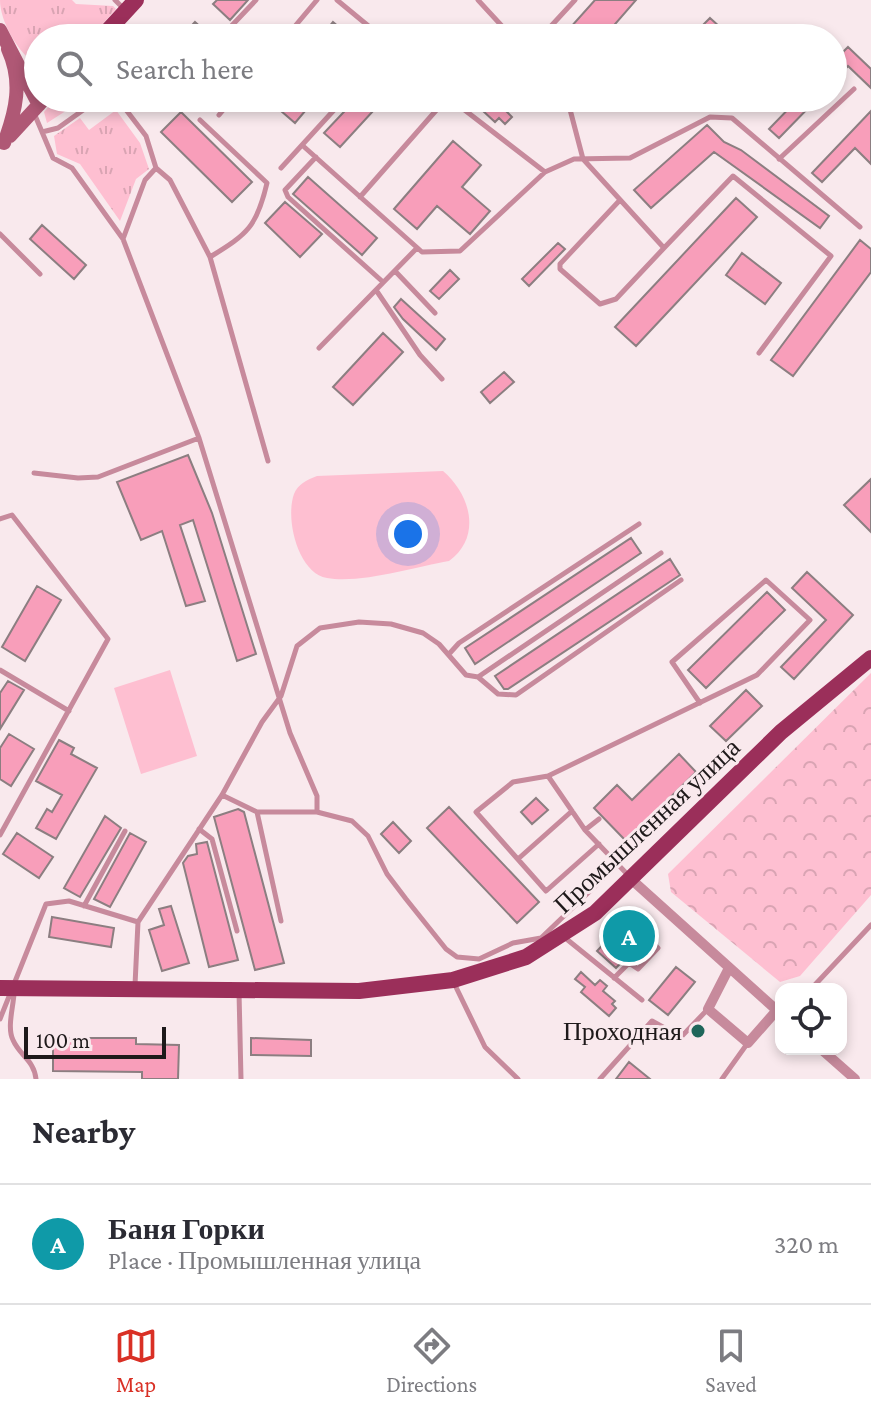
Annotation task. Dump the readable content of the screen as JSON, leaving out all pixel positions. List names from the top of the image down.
{
  "streets": {
    "main road": ["Промышленная улица"]
  },
  "places": ["Проходная"],
  "scale_bar": "100 m",
  "page": {
    "search": "Search here",
    "pins": "A",
    "scale": "100 m",
    "heading": "Nearby",
    "list": [
      {
        "mark": "A",
        "name": "Баня Горки",
        "note": "Place · Промышленная улица",
        "value": "320 m"
      }
    ],
    "nav": ["Map", "Directions", "Saved"]
  }
}
